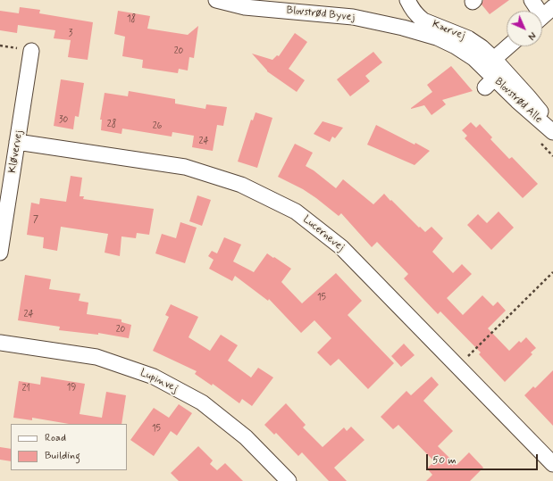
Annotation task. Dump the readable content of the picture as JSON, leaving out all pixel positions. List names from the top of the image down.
{
  "streets": {
    "street": [
      "Blovstrød Byvej",
      "Kærvej",
      "Blovstrød Alle",
      "Kløvervej",
      "Lucernevej",
      "Lupinvej"
    ]
  },
  "crossings": [
    ["Blovstrød Byvej", "Kærvej"],
    ["Blovstrød Byvej", "Blovstrød Alle"],
    ["Kærvej", "Blovstrød Alle"],
    ["Kløvervej", "Lucernevej"]
  ],
  "house_numbers": [
    "18",
    "3",
    "20",
    "30",
    "28",
    "26",
    "24",
    "7",
    "15",
    "24",
    "20",
    "19",
    "21",
    "15"
  ],
  "legend": ["Road", "Building"],
  "scale_bar": "50 m",
  "north": "bottom right"
}
